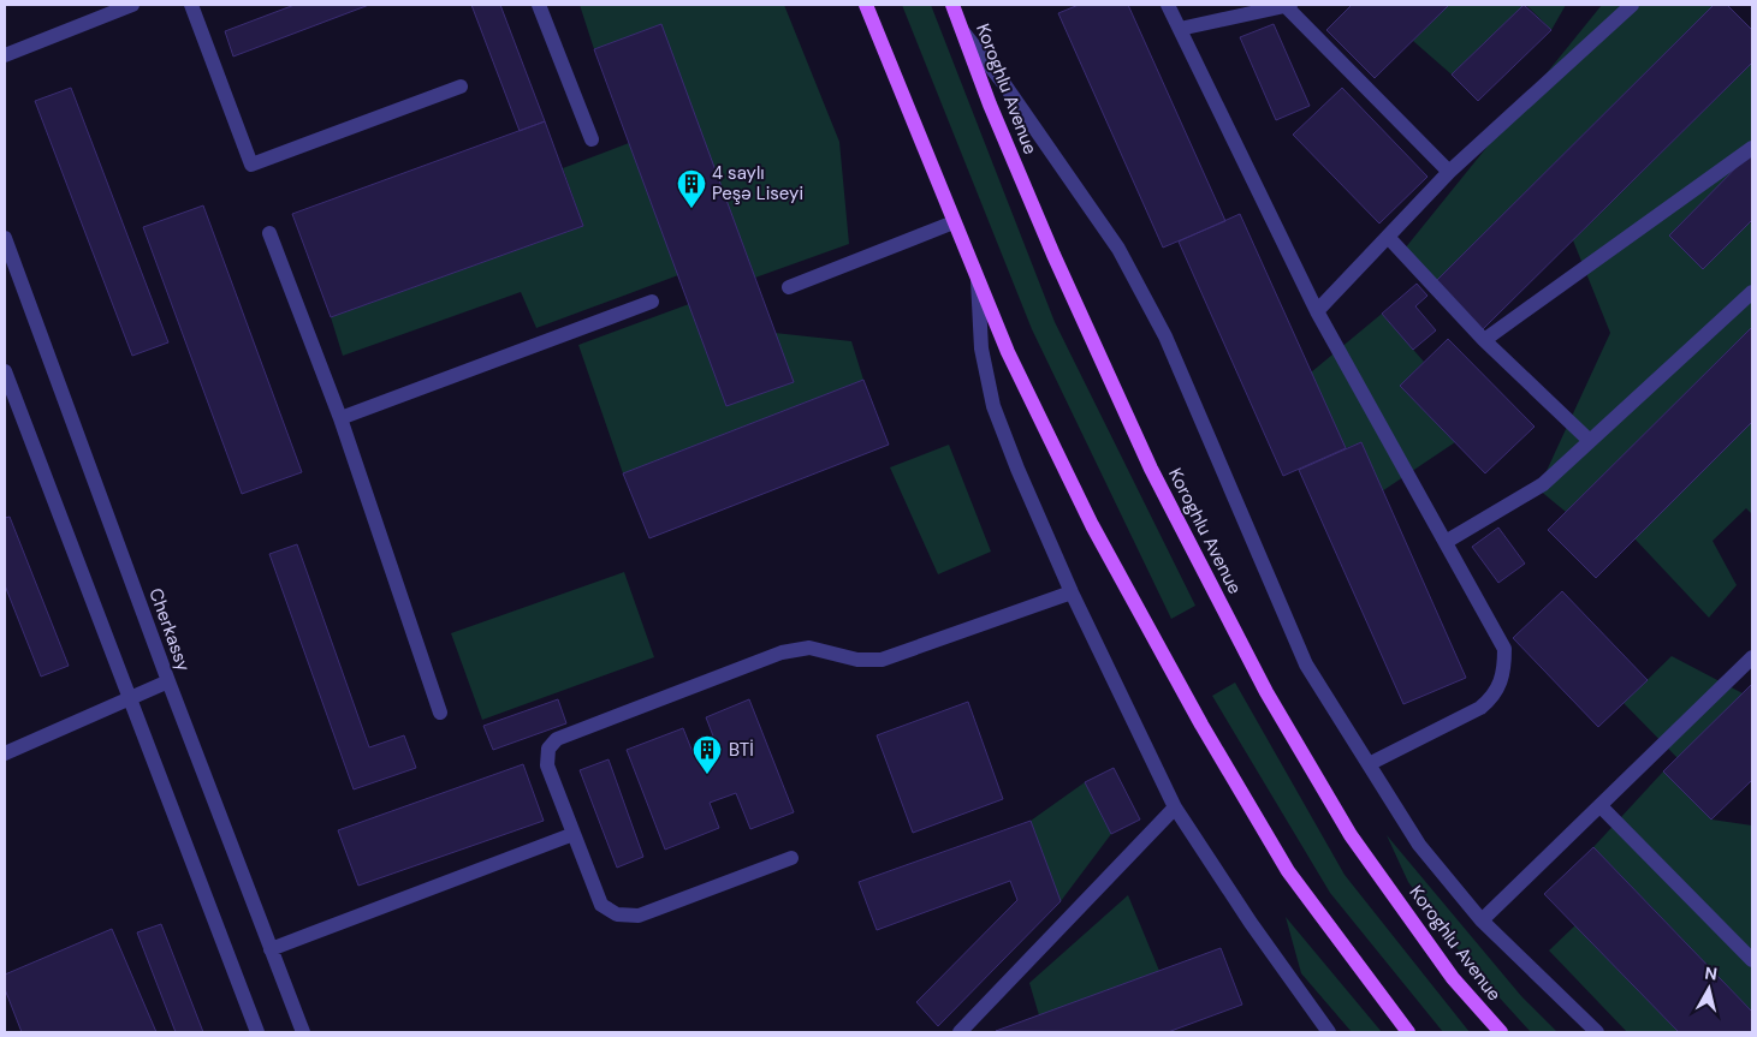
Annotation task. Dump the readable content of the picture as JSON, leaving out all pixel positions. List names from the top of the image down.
{
  "streets": {
    "main road": ["Koroghlu Avenue"],
    "street": ["Cherkassy"]
  },
  "places": {
    "building": ["4 saylı Peşə Liseyi", "BTİ"]
  },
  "north": "top"
}
